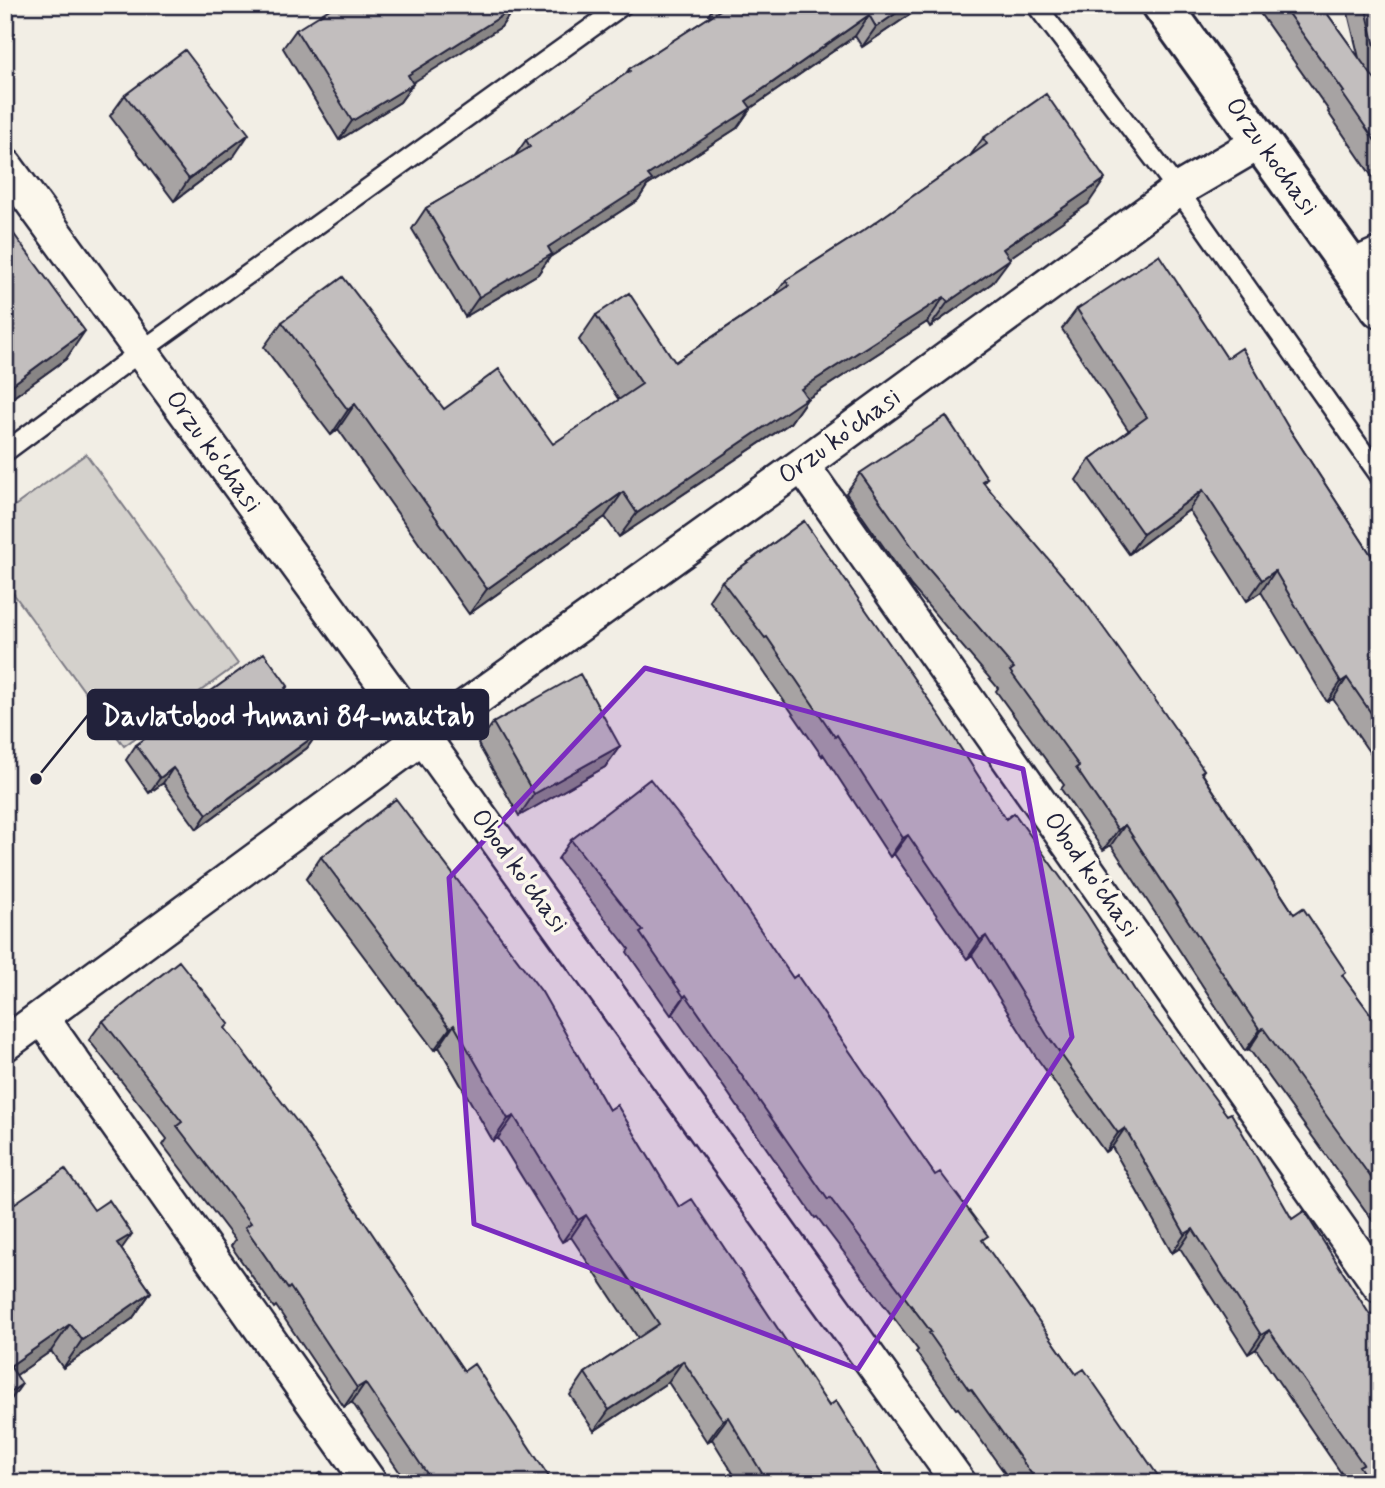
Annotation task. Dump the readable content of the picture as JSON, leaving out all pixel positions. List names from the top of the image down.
{
  "streets": {
    "main road": ["Orzu kochasi"],
    "street": ["Orzu koʻchasi", "Obod koʻchasi"]
  },
  "crossings": [
    ["Orzu kochasi", "Orzu koʻchasi"],
    ["Orzu koʻchasi", "Obod koʻchasi"]
  ],
  "places": ["Davlatobod tumani 84-maktab"]
}
